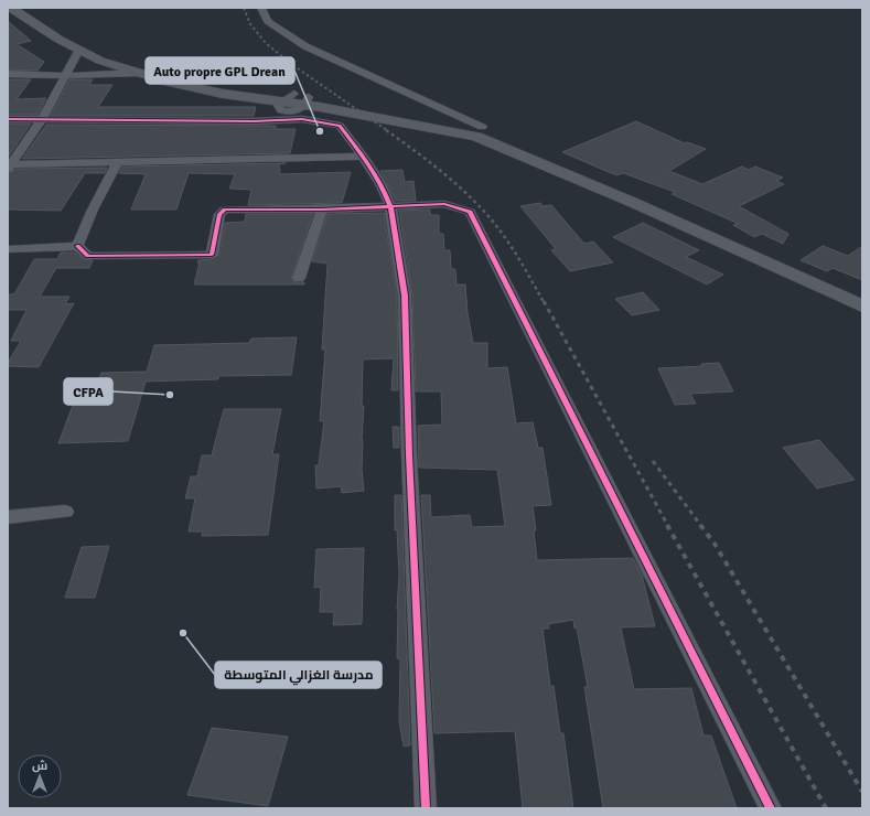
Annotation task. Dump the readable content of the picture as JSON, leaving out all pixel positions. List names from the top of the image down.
{
  "places": ["Auto propre GPL Drean", "CFPA", "مدرسة الغزالي المتوسطة"],
  "north": "top"
}
